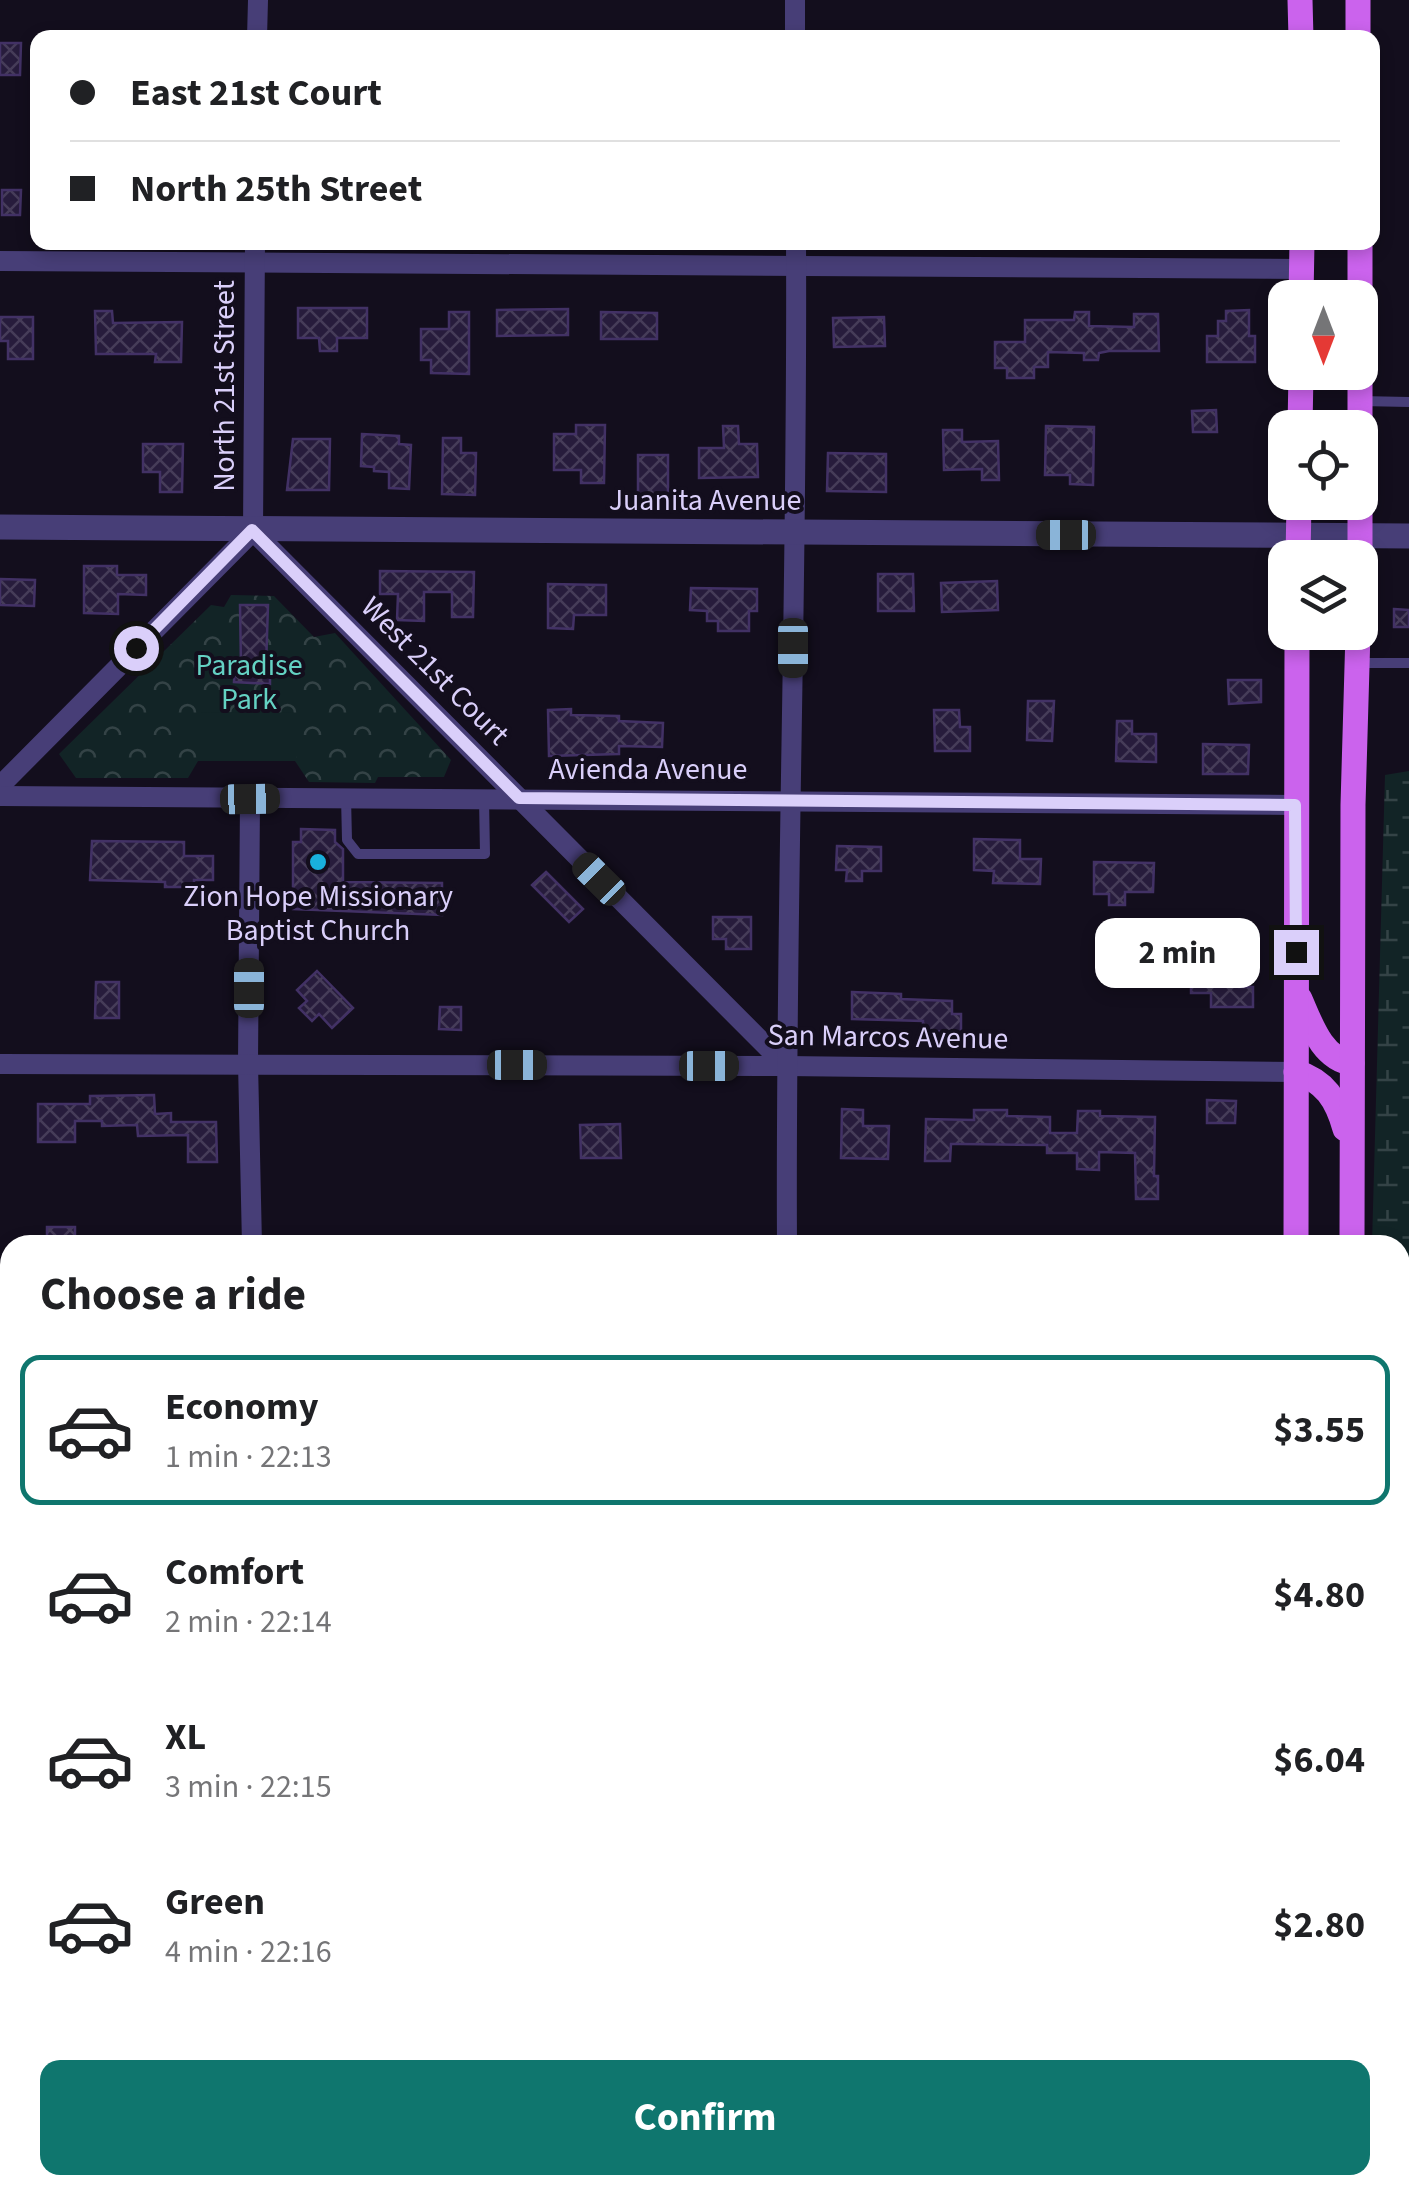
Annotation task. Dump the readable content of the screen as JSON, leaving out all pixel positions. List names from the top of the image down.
{
  "streets": {
    "street": [
      "North 21st Street",
      "Juanita Avenue",
      "West 21st Court",
      "Avienda Avenue",
      "San Marcos Avenue"
    ]
  },
  "crossings": [
    ["North 21st Street", "Juanita Avenue"],
    ["North 21st Street", "West 21st Court"],
    ["Juanita Avenue", "West 21st Court"],
    ["West 21st Court", "Avienda Avenue"],
    ["West 21st Court", "San Marcos Avenue"]
  ],
  "parks": ["Paradise Park"],
  "places": ["Zion Hope Missionary Baptist Church"],
  "north": "bottom",
  "page": {
    "banner": ["East 21st Court", "North 25th Street"],
    "bubble": "2 min",
    "heading": "Choose a ride",
    "list": [
      {
        "name": "Economy",
        "note": "1 min · 22:13",
        "value": "$3.55"
      },
      {
        "name": "Comfort",
        "note": "2 min · 22:14",
        "value": "$4.80"
      },
      {
        "name": "XL",
        "note": "3 min · 22:15",
        "value": "$6.04"
      },
      {
        "name": "Green",
        "note": "4 min · 22:16",
        "value": "$2.80"
      }
    ],
    "buttons": "Confirm"
  }
}
